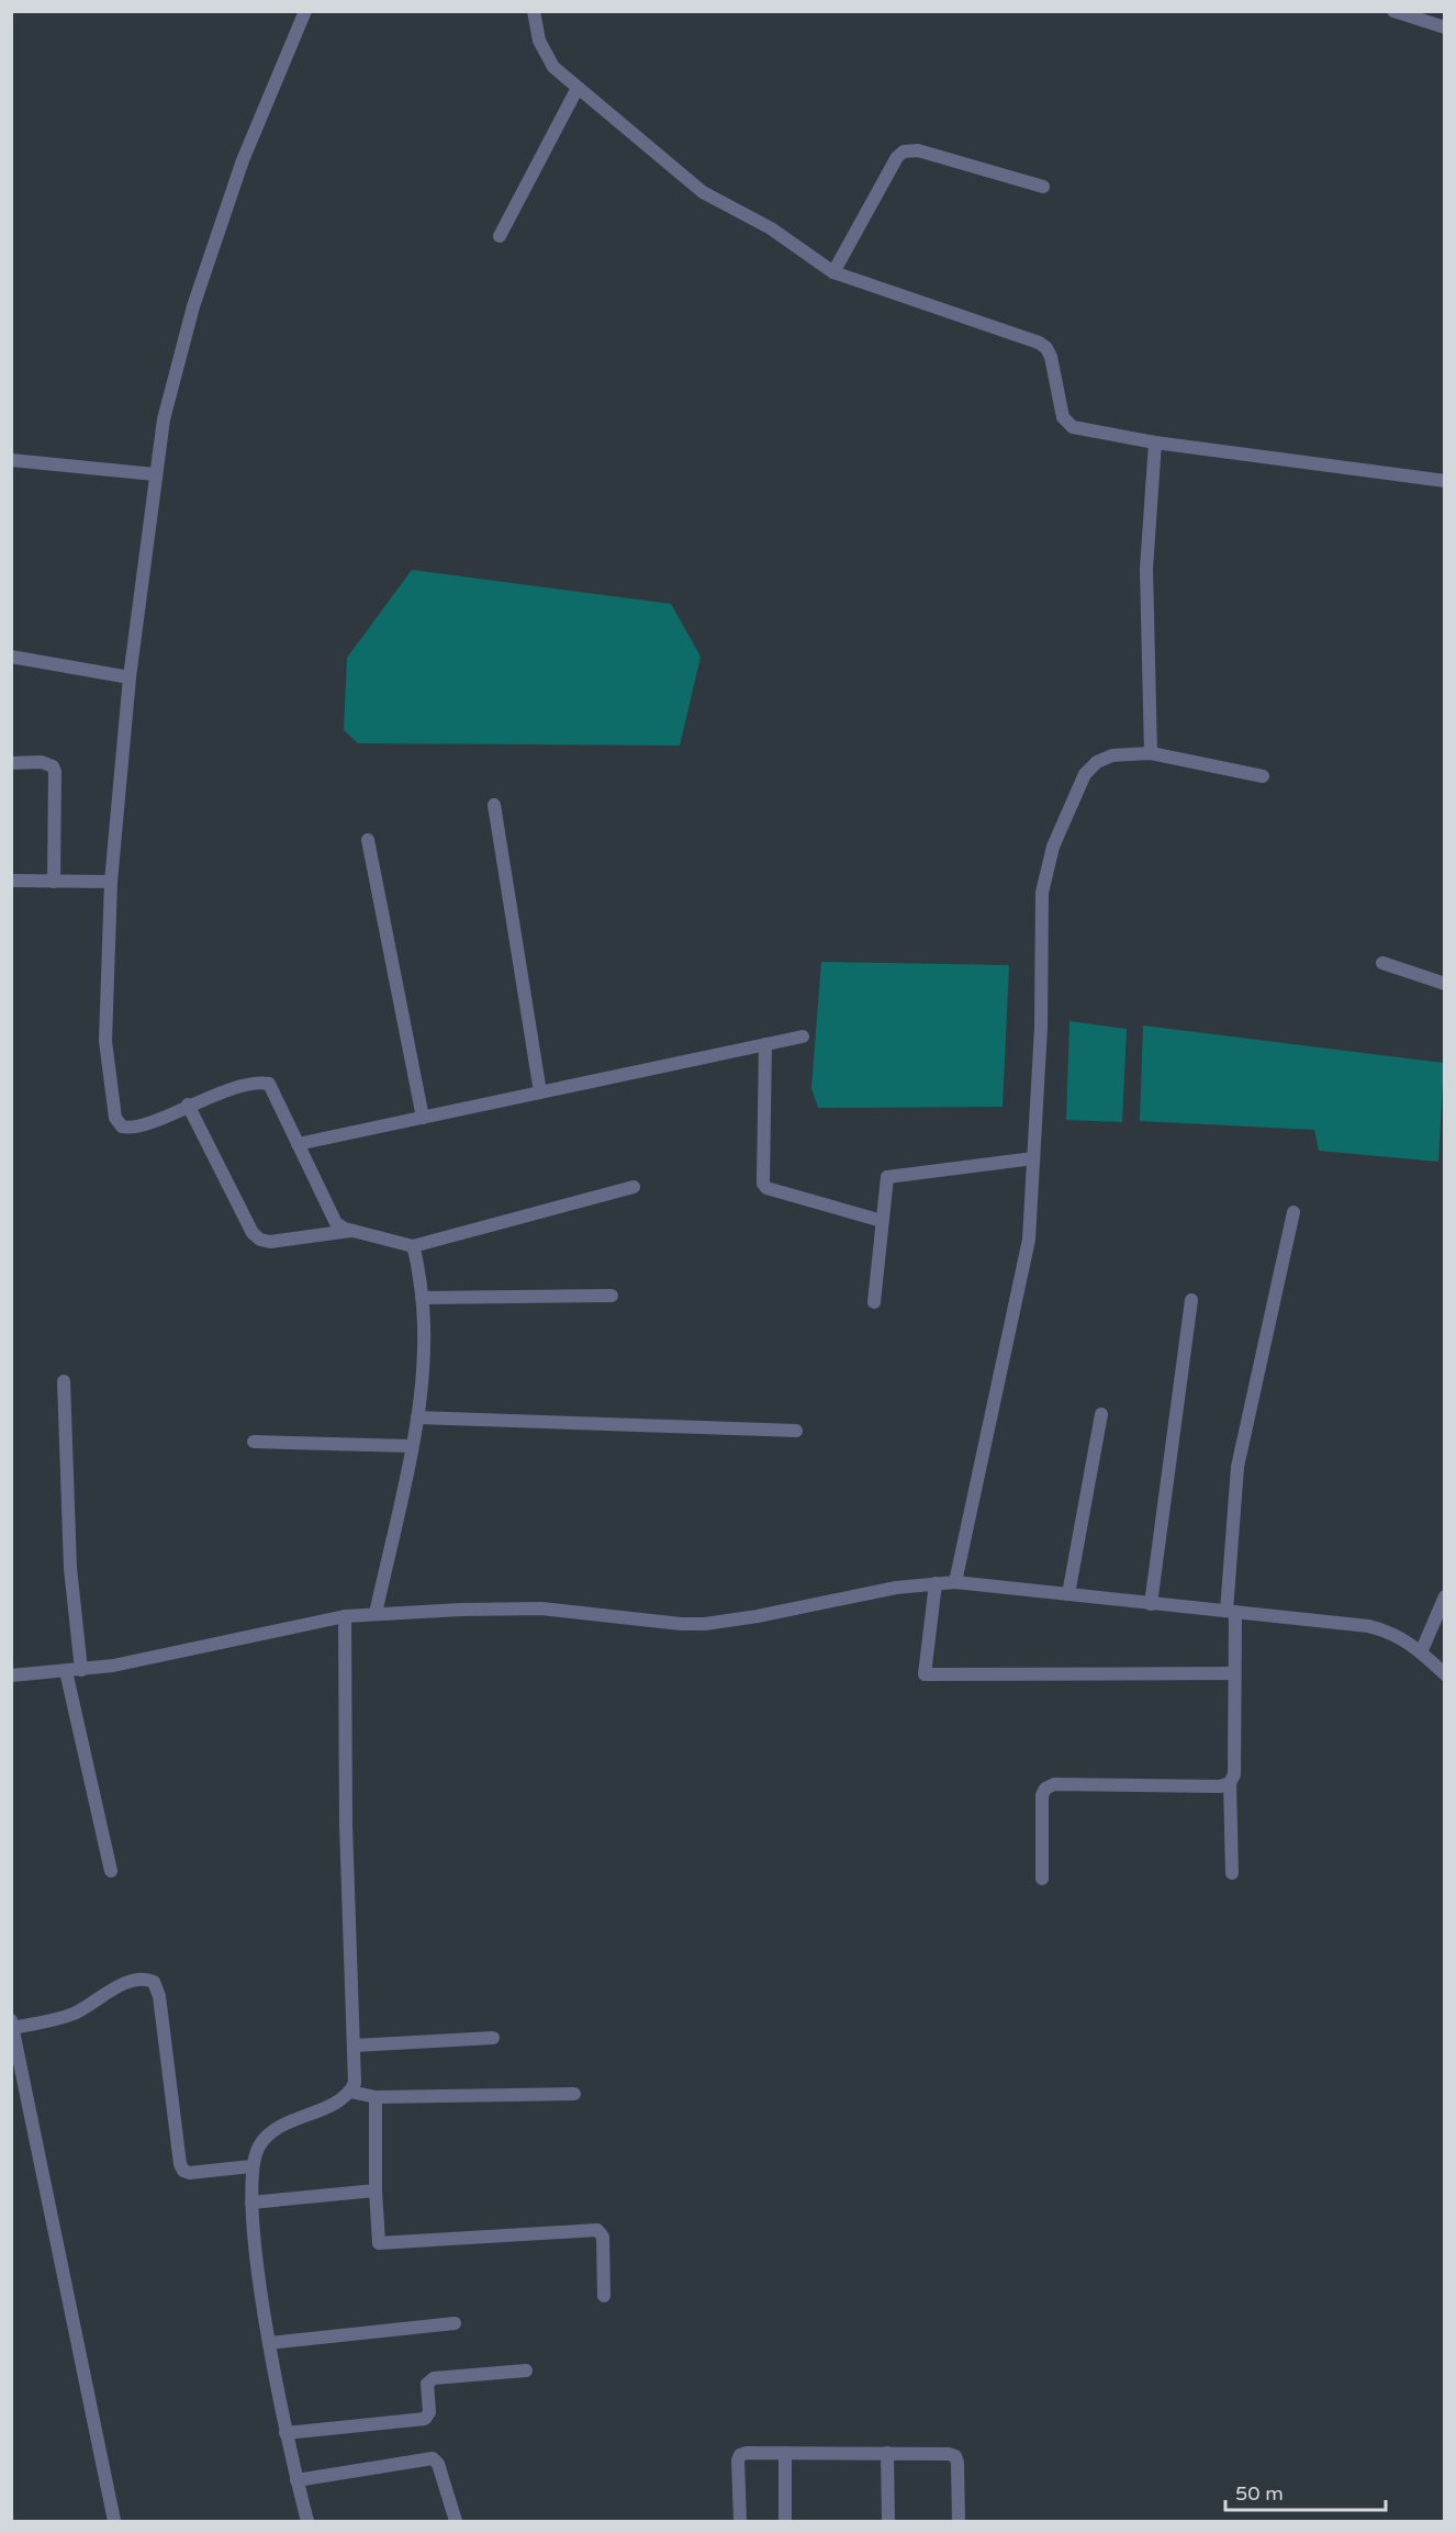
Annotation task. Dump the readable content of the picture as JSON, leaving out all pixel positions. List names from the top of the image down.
{
  "scale_bar": "50 m"
}
